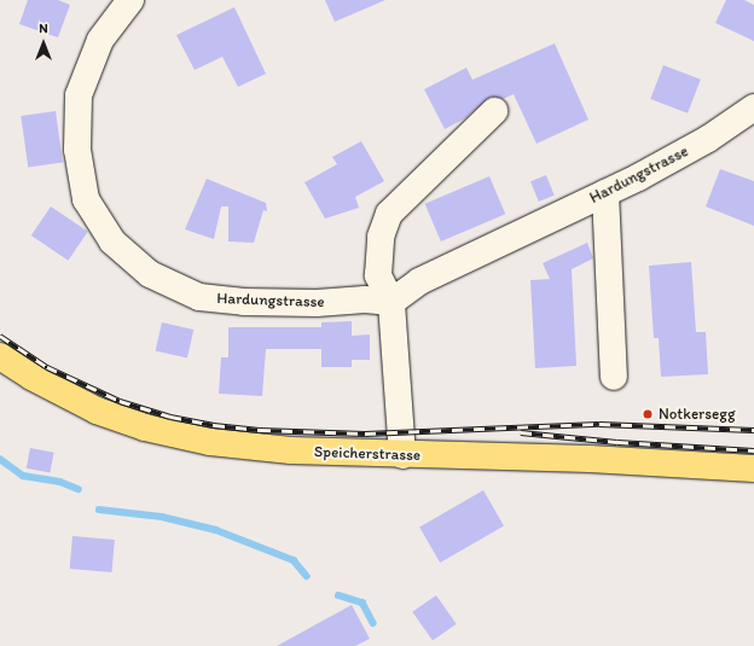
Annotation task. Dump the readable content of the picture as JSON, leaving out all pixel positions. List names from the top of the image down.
{
  "streets": {
    "main road": ["Speicherstrasse"],
    "street": ["Hardungstrasse"]
  },
  "places": ["Notkersegg"],
  "north": "top"
}
